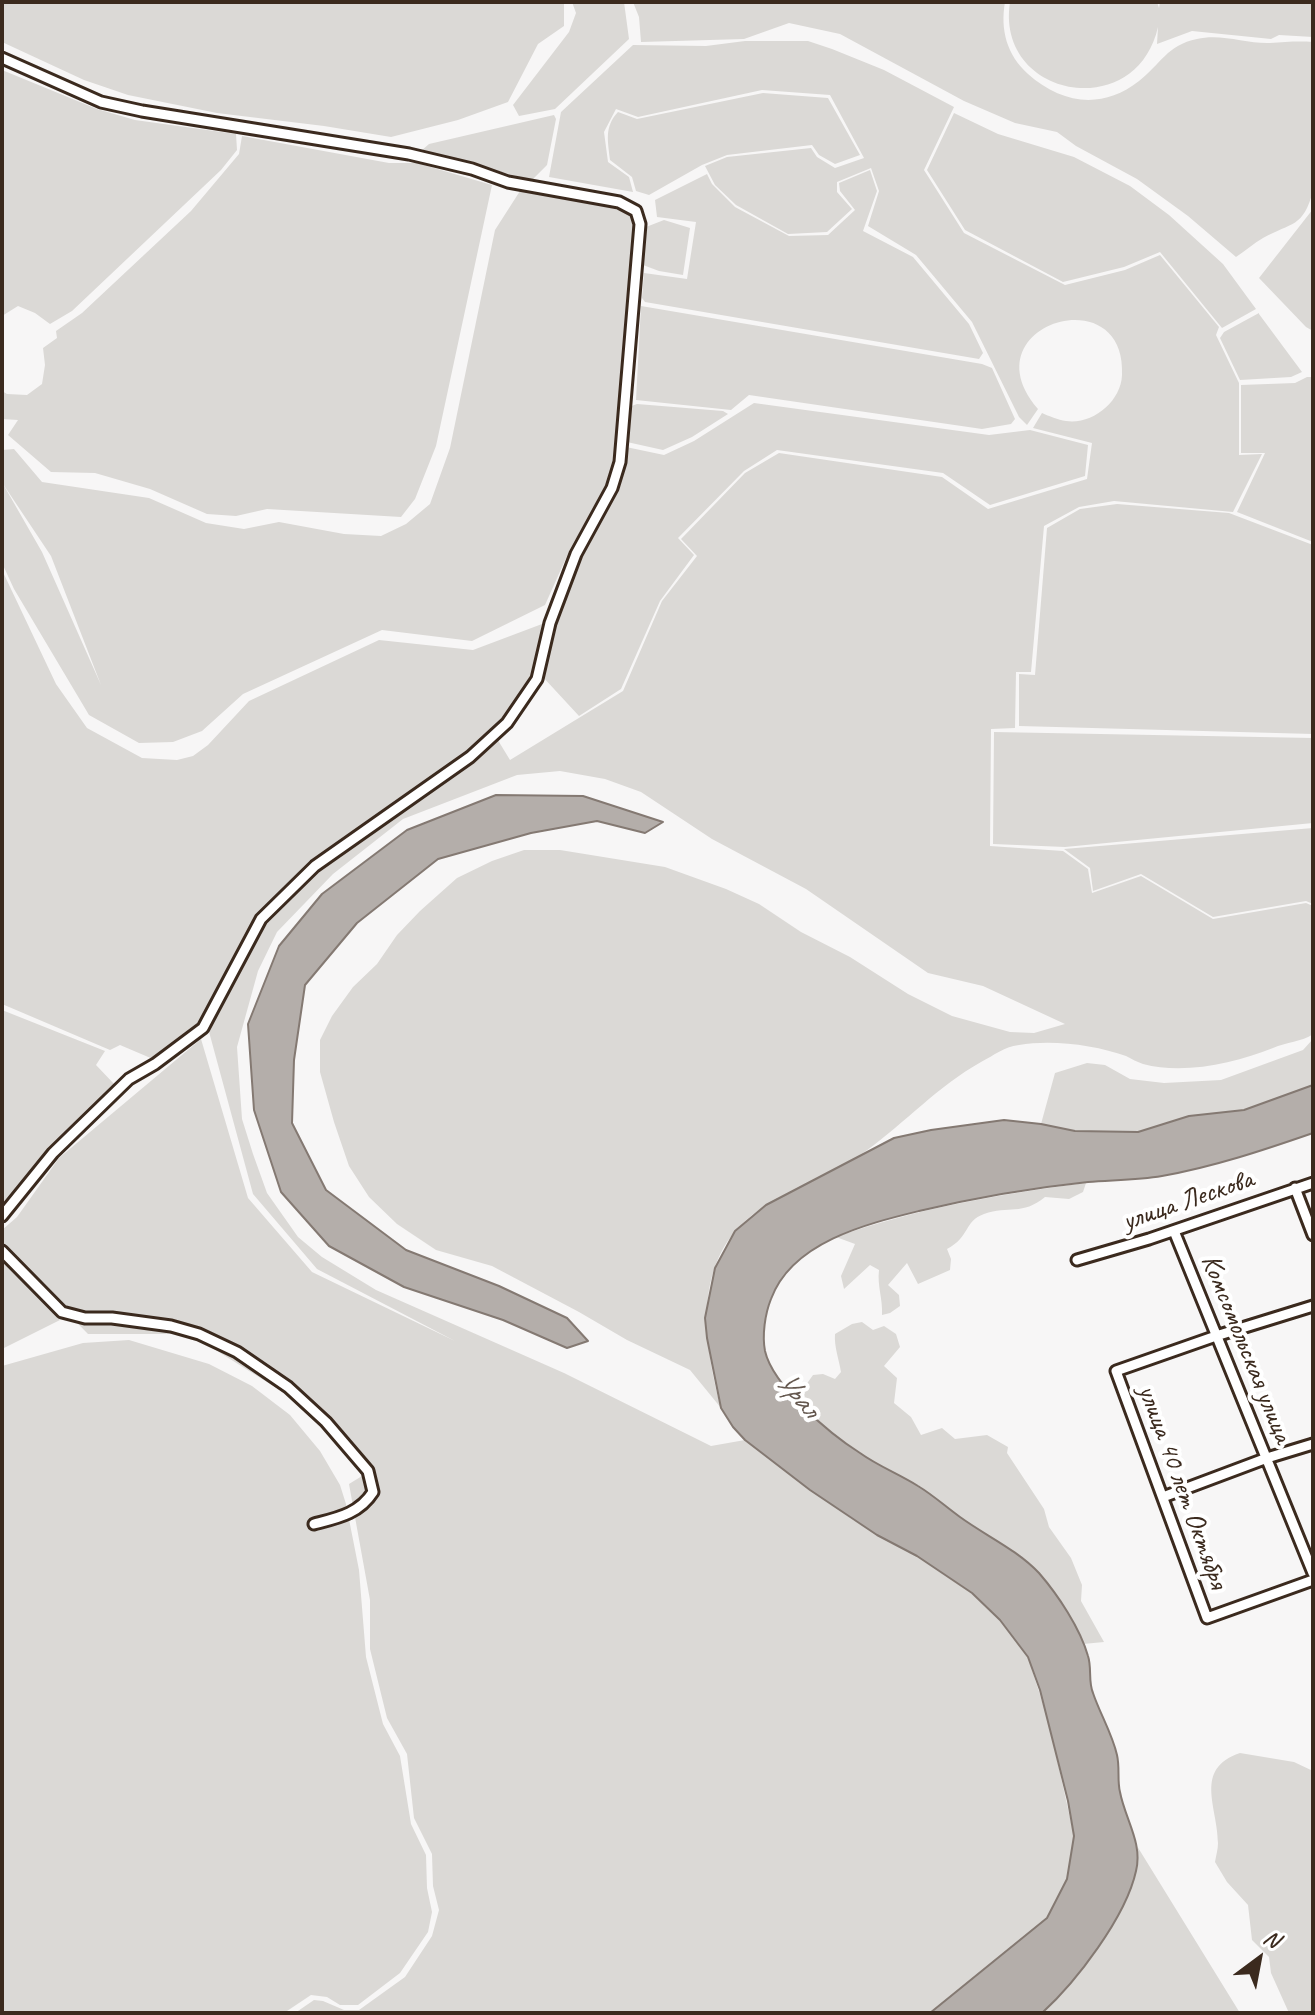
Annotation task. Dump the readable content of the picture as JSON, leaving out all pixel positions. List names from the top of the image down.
{
  "streets": {
    "street": ["улица Лескова", "Комсомольская улица", "улица 40 лет Октября"]
  },
  "crossings": [
    ["улица Лескова", "Комсомольская улица"],
    ["Комсомольская улица", "улица 40 лет Октября"]
  ],
  "water": ["Урал"],
  "north": "top right"
}
